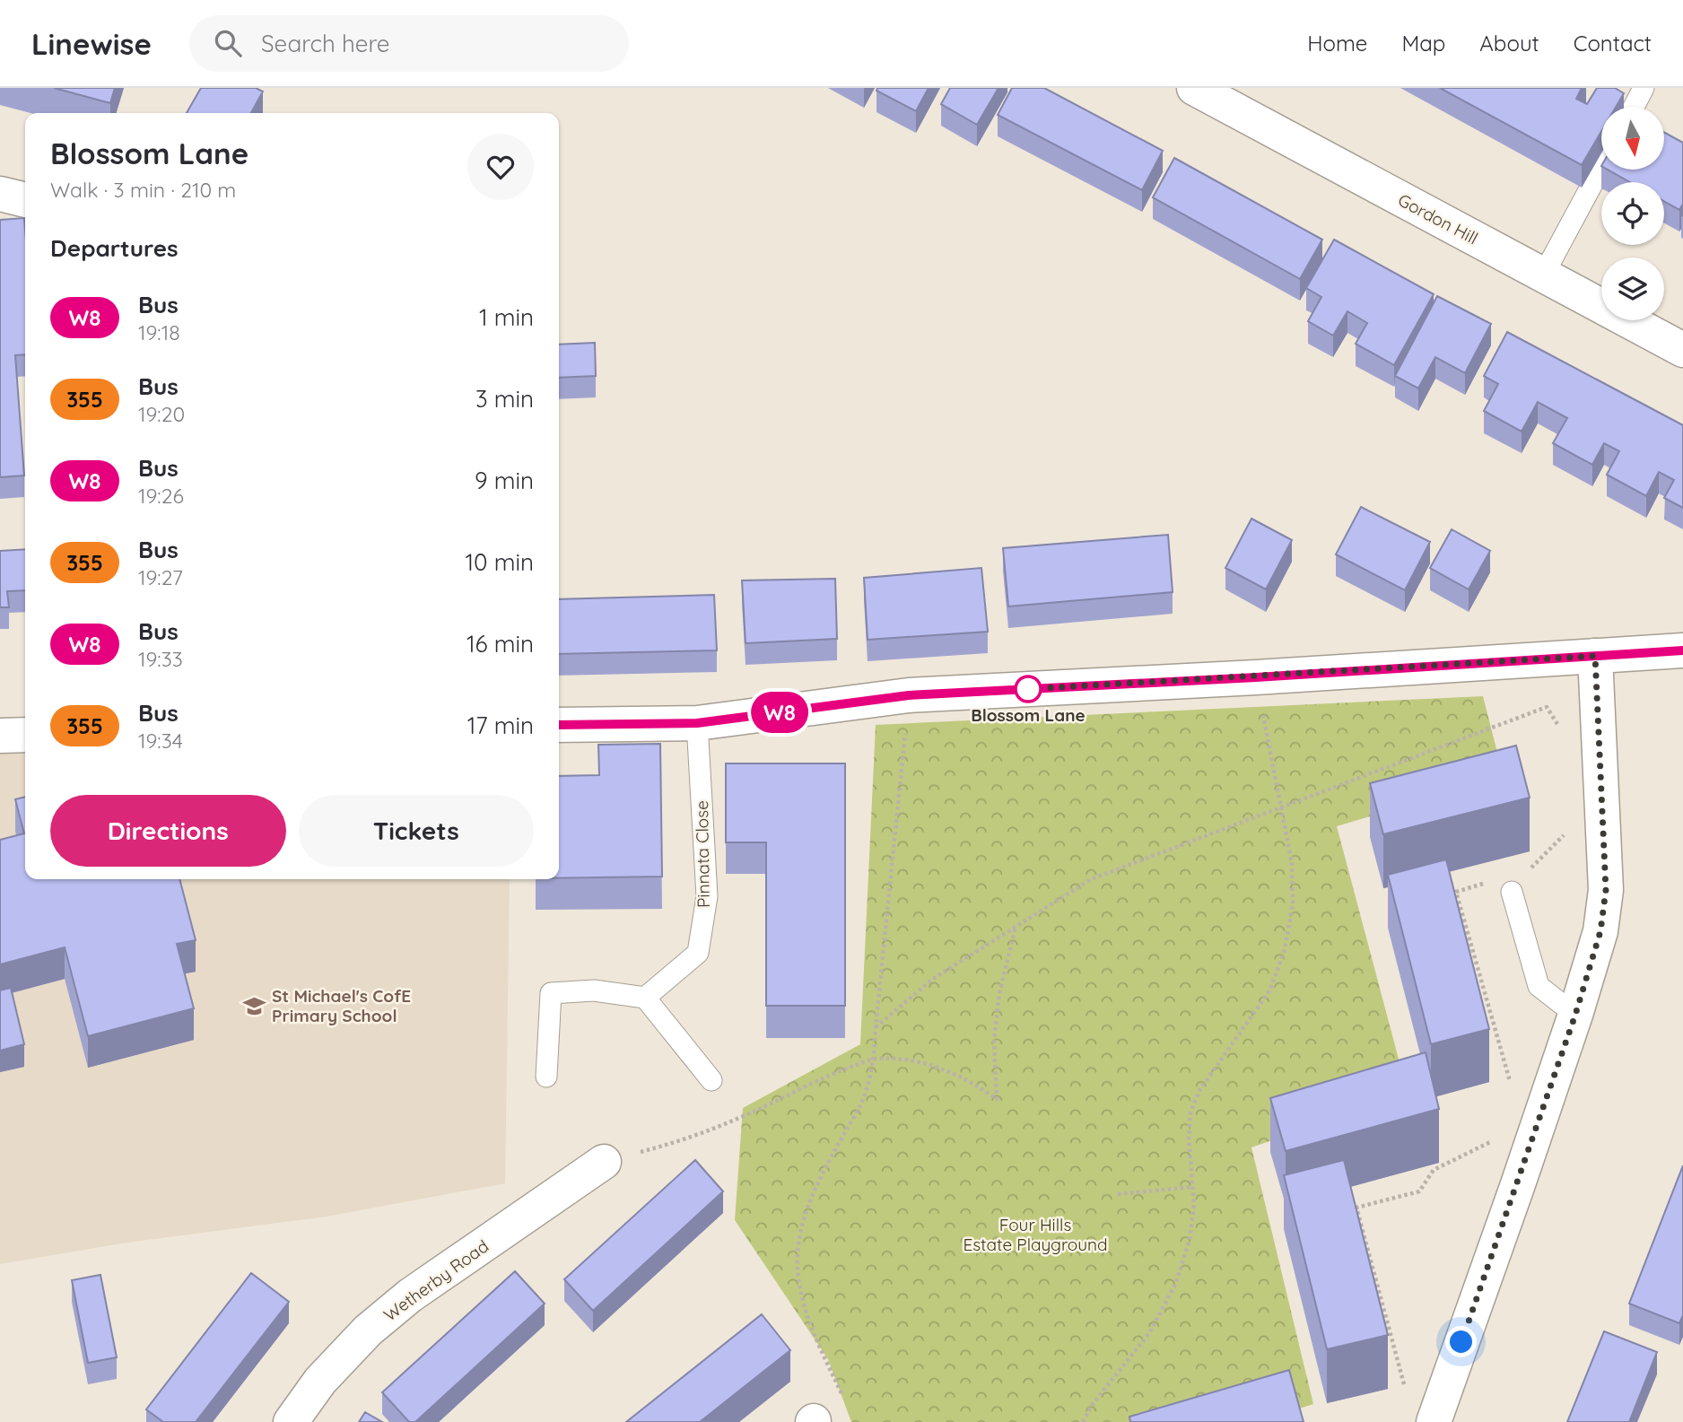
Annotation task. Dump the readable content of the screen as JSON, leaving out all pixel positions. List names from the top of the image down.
{
  "streets": {
    "street": ["Gordon Hill", "Wetherby Road"],
    "lane": ["Pinnata Close"]
  },
  "parks": ["Four Hills Estate Playground"],
  "places": {
    "other": ["Blossom Lane"],
    "school or university": ["St Michael's CofE Primary School"]
  },
  "lines": ["bus line W8"],
  "north": "bottom",
  "page": {
    "header": "Linewise",
    "search": "Search here",
    "nav": [
      "Home",
      "Map",
      "About",
      "Contact"
    ],
    "on_map": "W8",
    "heading": [
      ["Blossom Lane", "Walk · 3 min · 210 m"],
      "Departures"
    ],
    "list": [
      {
        "mark": "W8",
        "name": "Bus",
        "note": "19:18",
        "value": "1 min"
      },
      {
        "mark": "355",
        "name": "Bus",
        "note": "19:20",
        "value": "3 min"
      },
      {
        "mark": "W8",
        "name": "Bus",
        "note": "19:26",
        "value": "9 min"
      },
      {
        "mark": "355",
        "name": "Bus",
        "note": "19:27",
        "value": "10 min"
      },
      {
        "mark": "W8",
        "name": "Bus",
        "note": "19:33",
        "value": "16 min"
      },
      {
        "mark": "355",
        "name": "Bus",
        "note": "19:34",
        "value": "17 min"
      }
    ],
    "buttons": ["Directions", "Tickets"]
  }
}
